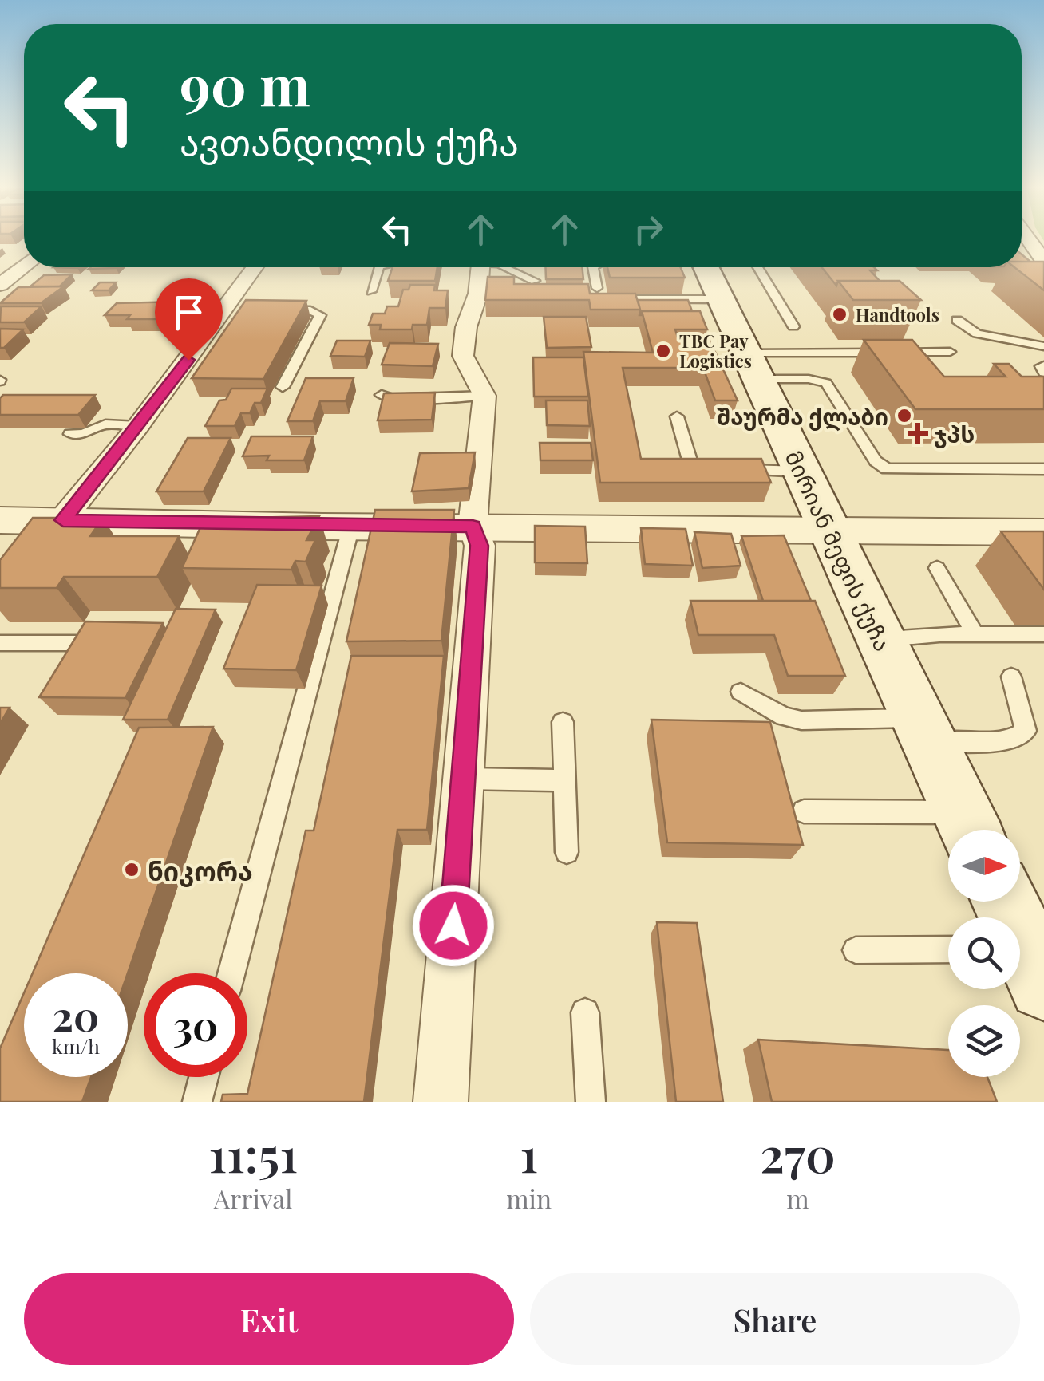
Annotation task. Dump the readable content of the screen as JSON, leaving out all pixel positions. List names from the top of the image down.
{
  "streets": {
    "main road": ["მირიან მეფის ქუჩა"]
  },
  "places": {
    "other": [
      "Handtools",
      "TBC Pay Logistics",
      "შაურმა ქლაბი",
      "ნიკორა"
    ],
    "health": ["ჯპს"]
  },
  "north": "right",
  "page": {
    "turn": ["90 m", "ავთანდილის ქუჩა"],
    "speed": "20 km/h",
    "limit": "30",
    "eta": [
      "11:51",
      "Arrival",
      "1",
      "min",
      "270",
      "m"
    ],
    "buttons": ["Exit", "Share"]
  }
}
